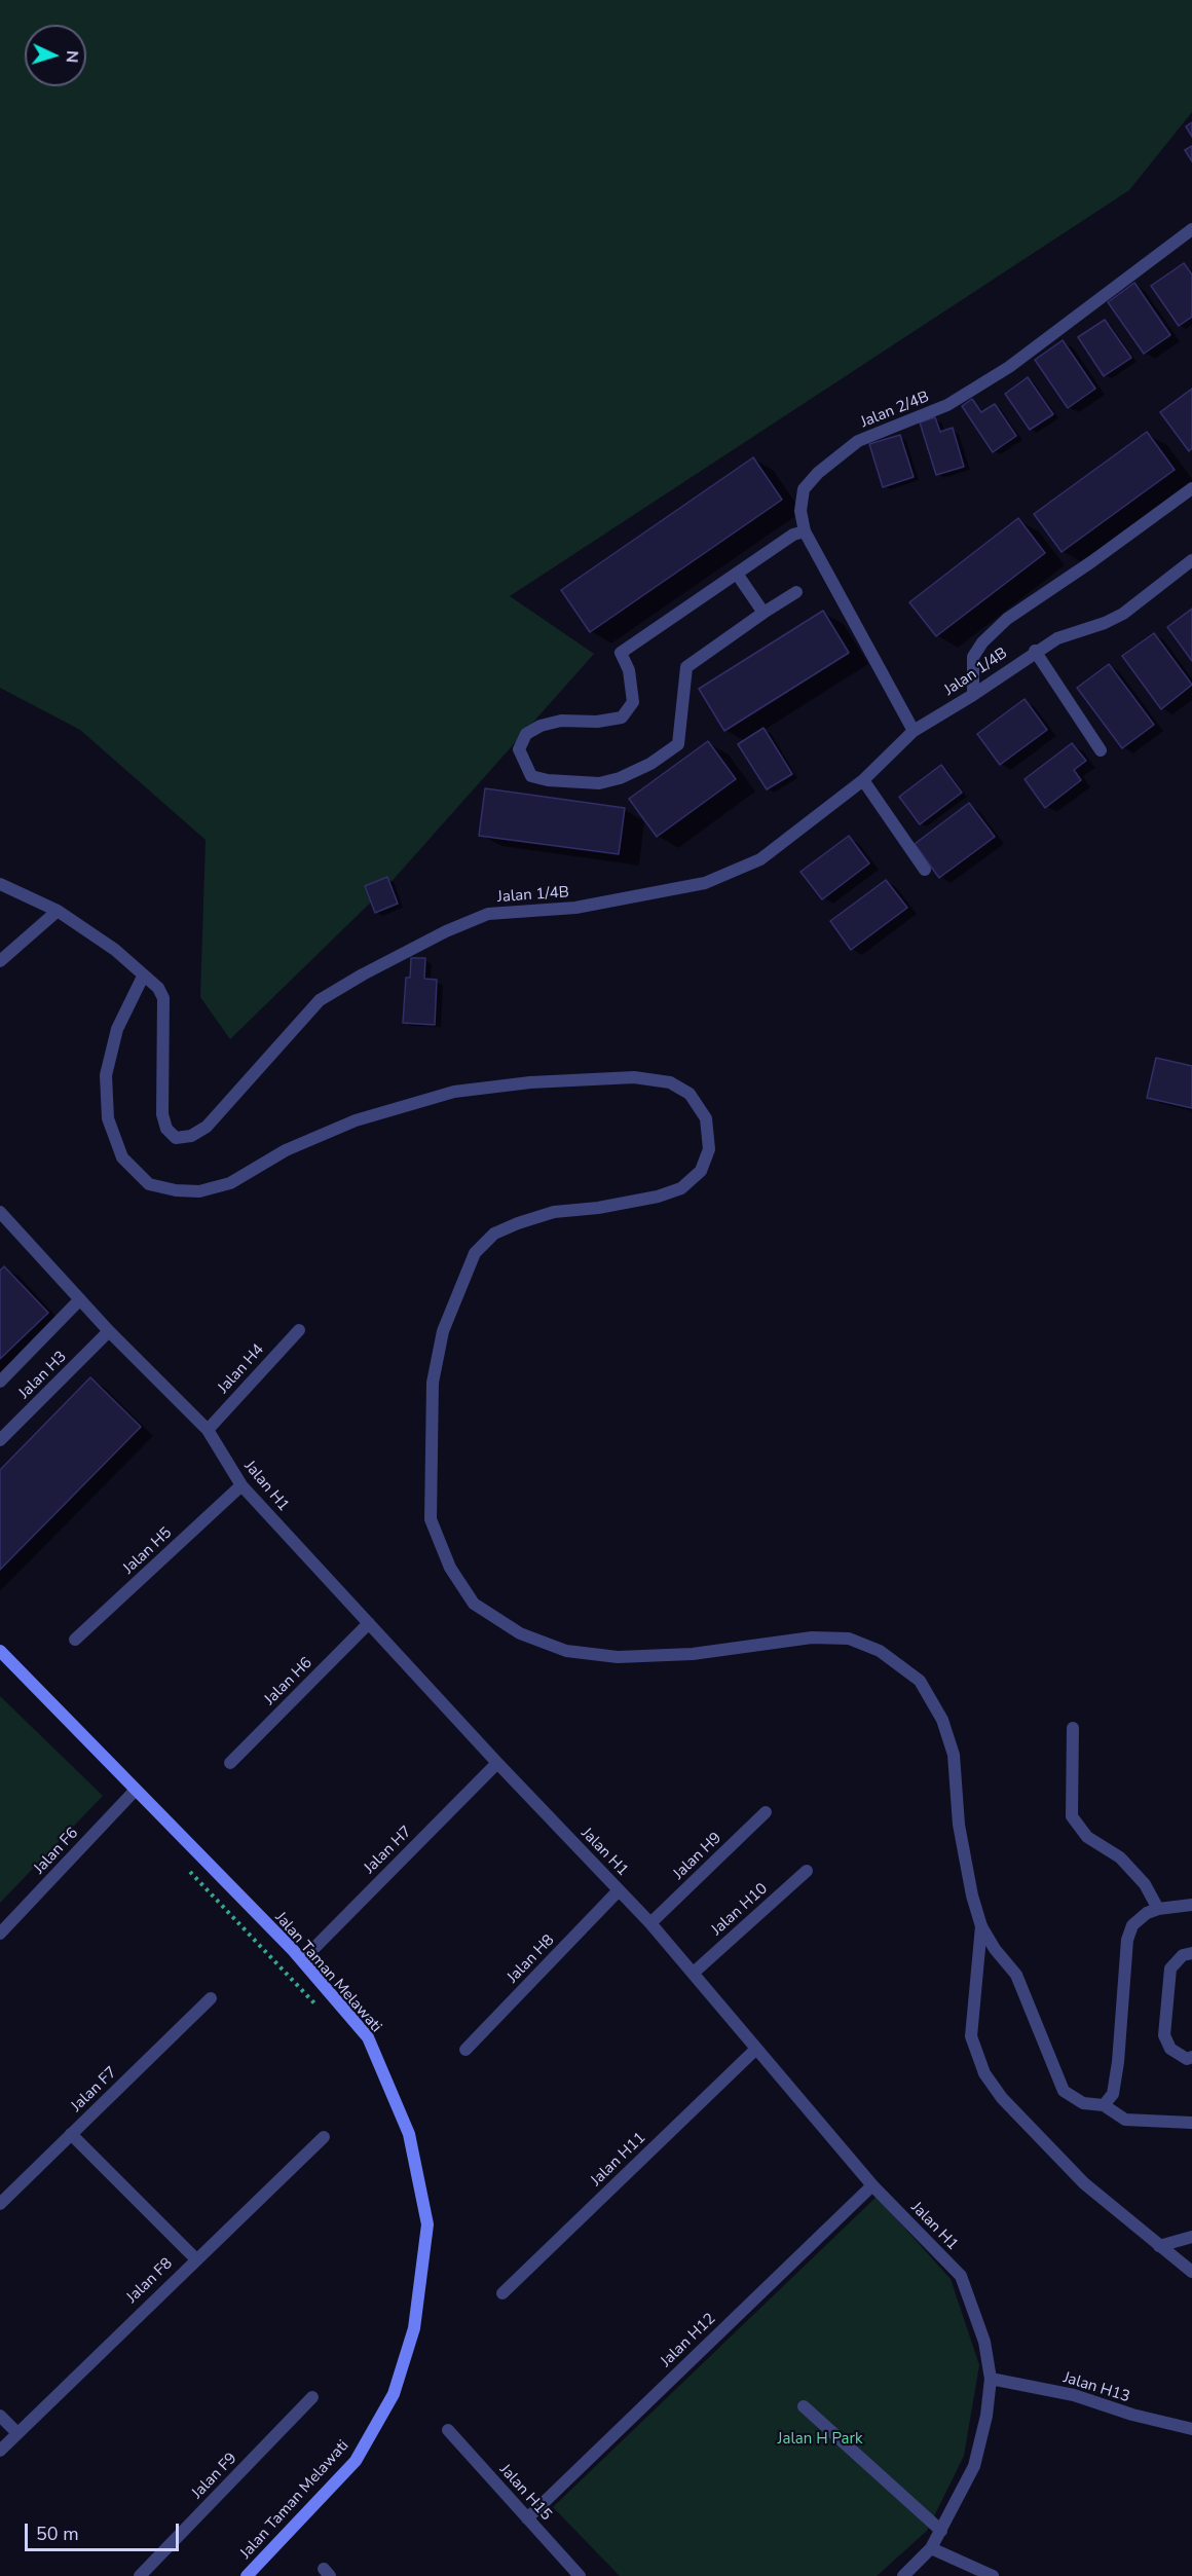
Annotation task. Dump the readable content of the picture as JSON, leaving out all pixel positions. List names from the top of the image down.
{
  "streets": {
    "main road": ["Jalan Taman Melawati"],
    "street": [
      "Jalan 2/4B",
      "Jalan 1/4B",
      "Jalan H4",
      "Jalan H3",
      "Jalan H1",
      "Jalan H5",
      "Jalan H6",
      "Jalan H7",
      "Jalan F6",
      "Jalan H9",
      "Jalan H10",
      "Jalan H8",
      "Jalan F7",
      "Jalan H11",
      "Jalan F8",
      "Jalan H12",
      "Jalan H13",
      "Jalan F9",
      "Jalan H15"
    ]
  },
  "crossings": [
    ["Jalan 2/4B", "Jalan 1/4B"],
    ["Jalan H4", "Jalan H1"],
    ["Jalan H3", "Jalan H1"],
    ["Jalan H1", "Jalan H5"],
    ["Jalan H1", "Jalan H6"],
    ["Jalan H1", "Jalan H7"],
    ["Jalan H1", "Jalan H9"],
    ["Jalan H1", "Jalan H10"],
    ["Jalan H1", "Jalan H8"],
    ["Jalan H1", "Jalan H11"],
    ["Jalan H1", "Jalan H12"],
    ["Jalan H1", "Jalan H13"],
    ["Jalan H7", "Jalan Taman Melawati"],
    ["Jalan F6", "Jalan Taman Melawati"],
    ["Jalan H12", "Jalan H15"]
  ],
  "parks": ["Jalan H Park"],
  "scale_bar": "50 m",
  "north": "right"
}
